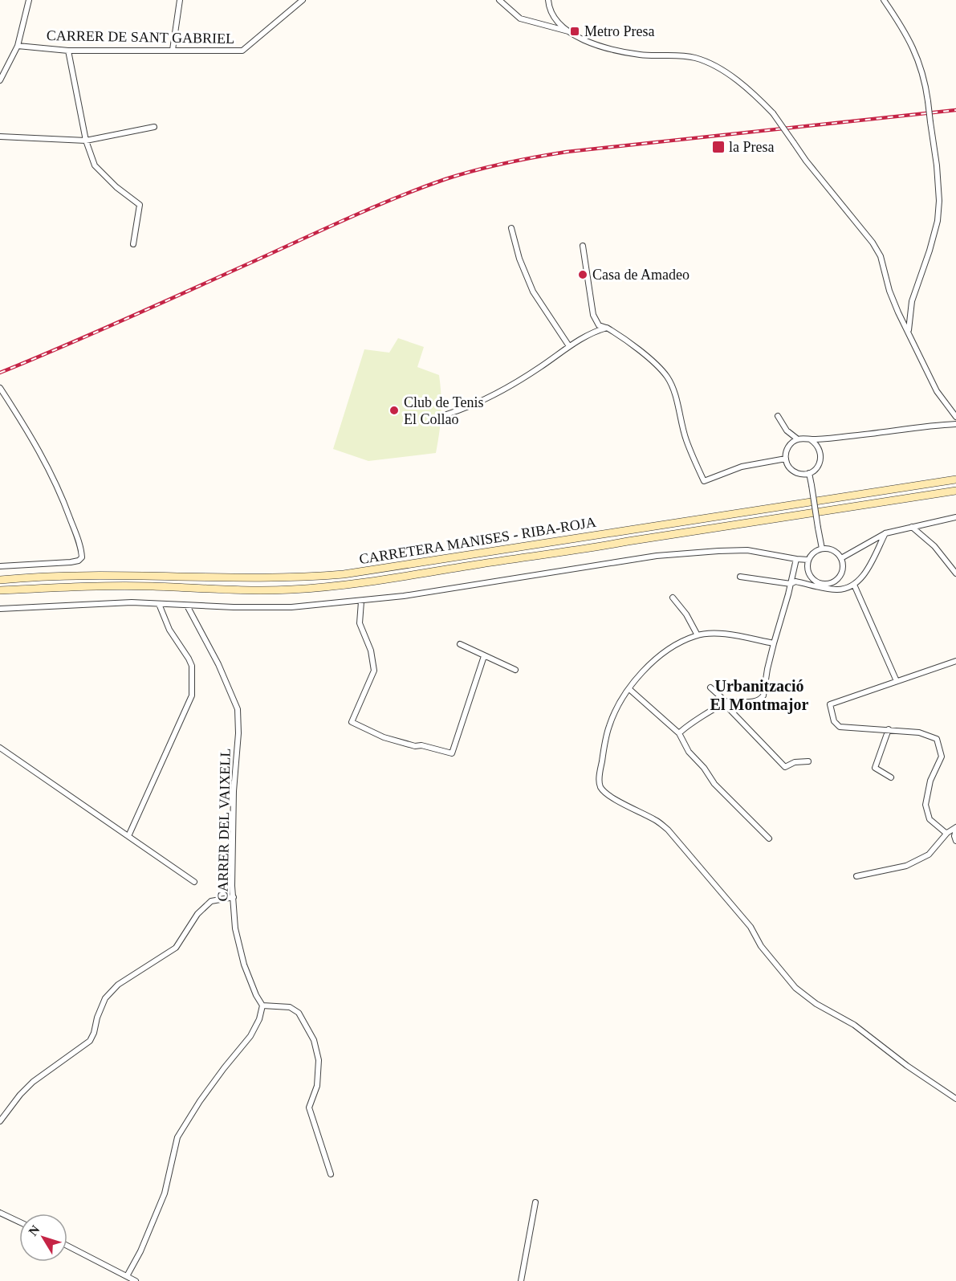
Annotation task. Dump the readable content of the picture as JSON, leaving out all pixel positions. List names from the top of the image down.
{
  "streets": {
    "main road": ["CARRETERA MANISES - RIBA-ROJA"],
    "street": ["CARRER DE SANT GABRIEL", "CARRER DEL VAIXELL"]
  },
  "districts": ["Urbanització El Montmajor"],
  "places": {
    "transit": ["Metro Presa", "la Presa"],
    "other": ["Casa de Amadeo", "Club de Tenis El Collao"]
  },
  "north": "top left"
}
